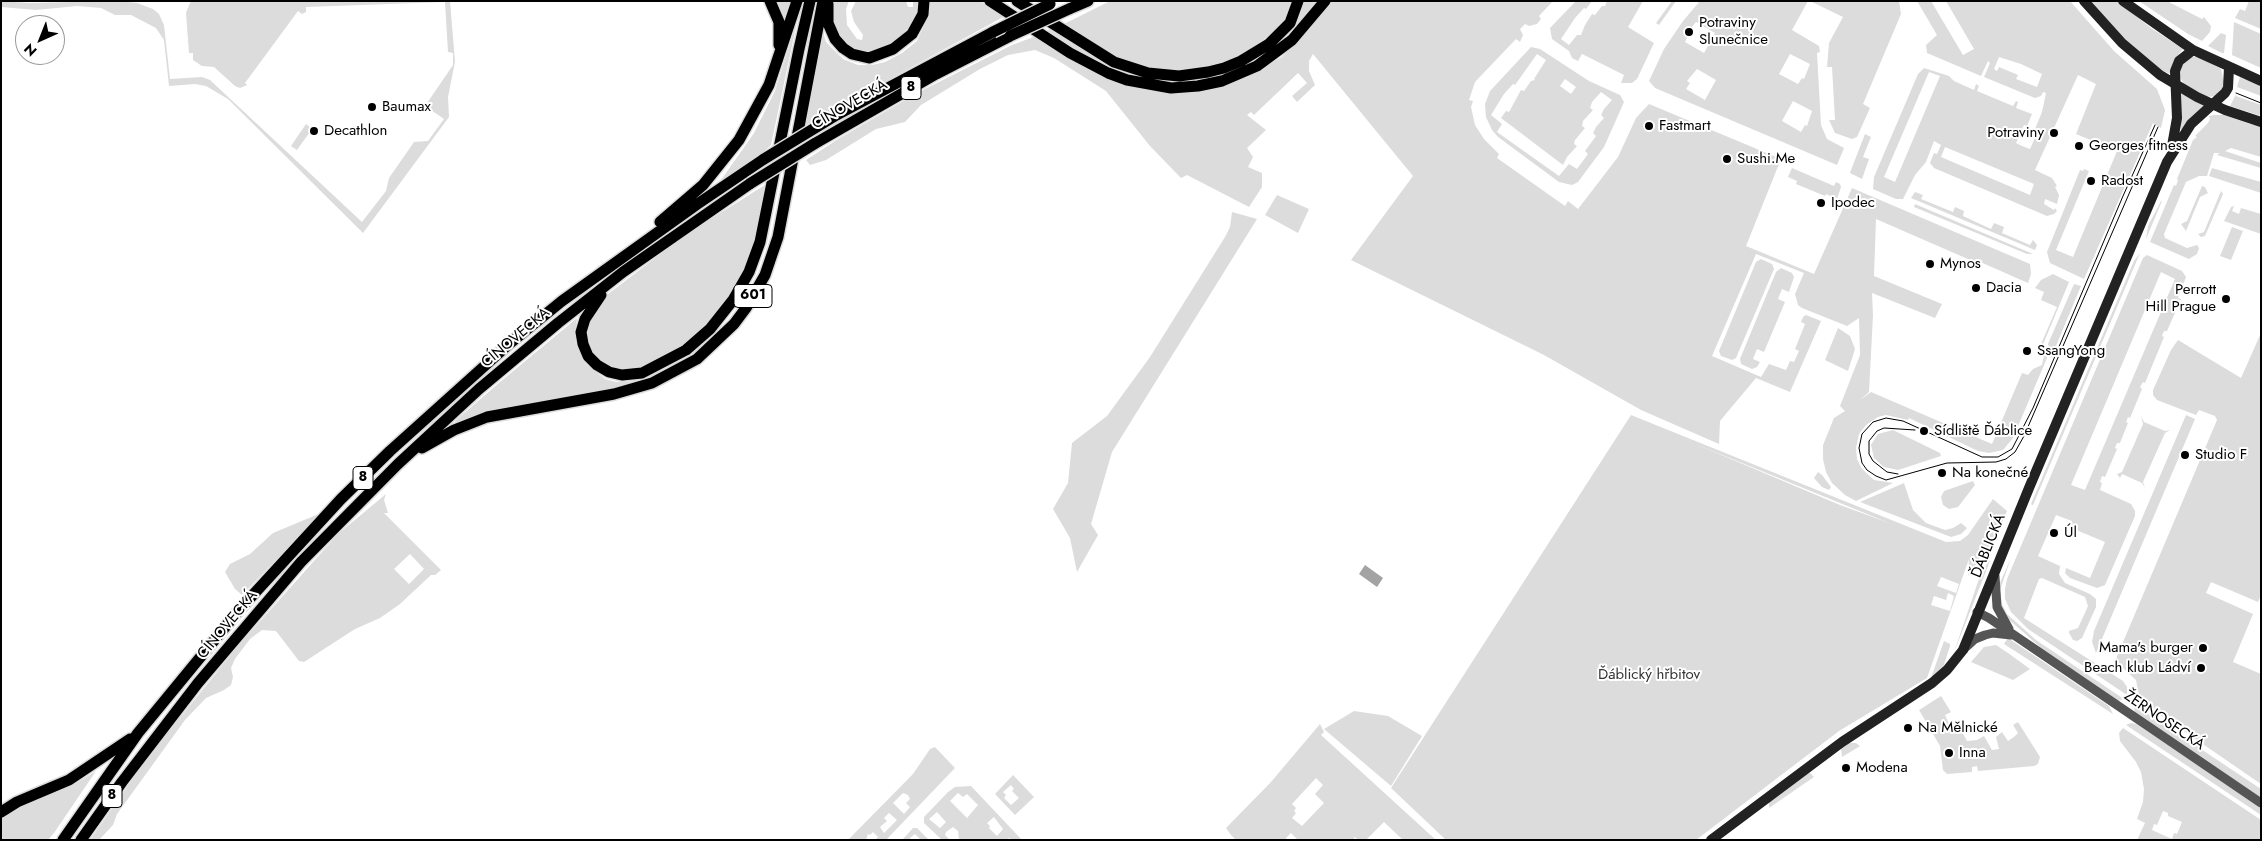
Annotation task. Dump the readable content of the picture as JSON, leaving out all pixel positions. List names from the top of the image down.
{
  "streets": {
    "highway": ["8", "CÍNOVECKÁ", "601"],
    "main road": ["ĎÁBLICKÁ"],
    "street": ["ŽERNOSECKÁ"]
  },
  "crossings": [
    ["CÍNOVECKÁ", "601"],
    ["ĎÁBLICKÁ", "ŽERNOSECKÁ"]
  ],
  "parks": ["Ďáblický hřbitov"],
  "places": [
    "Potraviny Slunečnice",
    "Baumax",
    "Fastmart",
    "Decathlon",
    "Potraviny",
    "Georges fitness",
    "Sushi.Me",
    "Radost",
    "Ipodec",
    "Mynos",
    "Dacia",
    "Perrott Hill Prague",
    "SsangYong",
    "Sídliště Ďáblice",
    "Studio F",
    "Na konečné",
    "Úl",
    "Mama's burger",
    "Beach klub Ládví",
    "Na Mělnické",
    "Inna",
    "Modena"
  ],
  "north": "bottom left"
}
